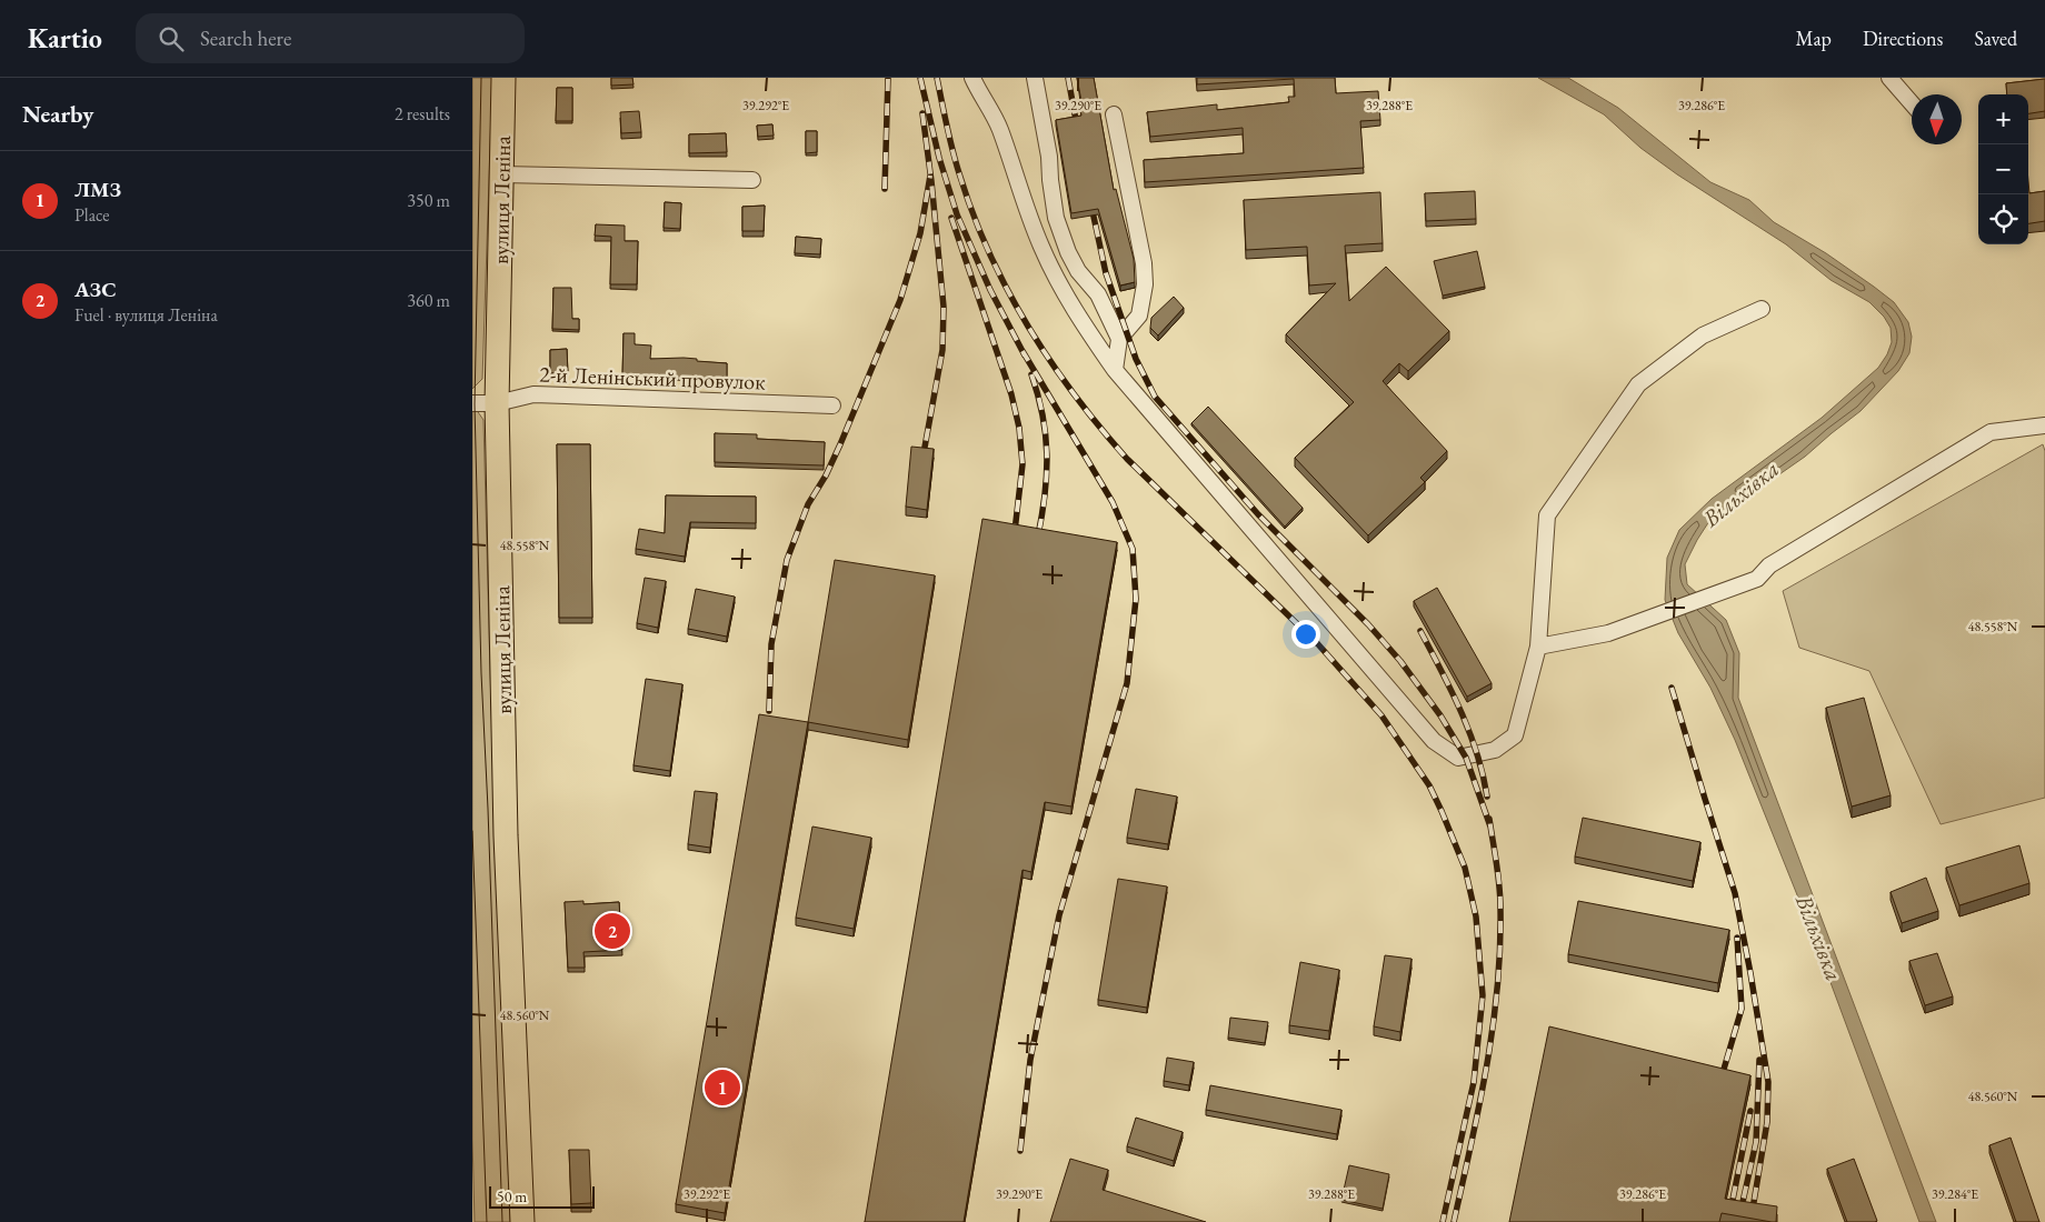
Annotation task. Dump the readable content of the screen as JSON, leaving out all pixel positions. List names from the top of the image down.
{
  "streets": {
    "main road": ["вулиця Леніна"],
    "street": ["2-й Ленінський провулок"]
  },
  "crossings": [
    ["вулиця Леніна", "2-й Ленінський провулок"]
  ],
  "water": ["Вільхівка"],
  "scale_bar": "50 m",
  "north": "bottom",
  "page": {
    "header": "Kartio",
    "search": "Search here",
    "nav": ["Map", "Directions", "Saved"],
    "heading": ["Nearby", "2 results"],
    "map_buttons": ["+", "−"],
    "list": [
      {
        "mark": "1",
        "name": "ЛМЗ",
        "note": "Place",
        "value": "350 m"
      },
      {
        "mark": "2",
        "name": "АЗС",
        "note": "Fuel · вулиця Леніна",
        "value": "360 m"
      }
    ],
    "pins": ["2", "1"],
    "scale": "50 m"
  },
  "coordinates": [
    "39.292°E",
    "39.290°E",
    "39.288°E",
    "39.286°E",
    "48.558°N",
    "48.560°N",
    "39.284°E"
  ]
}
